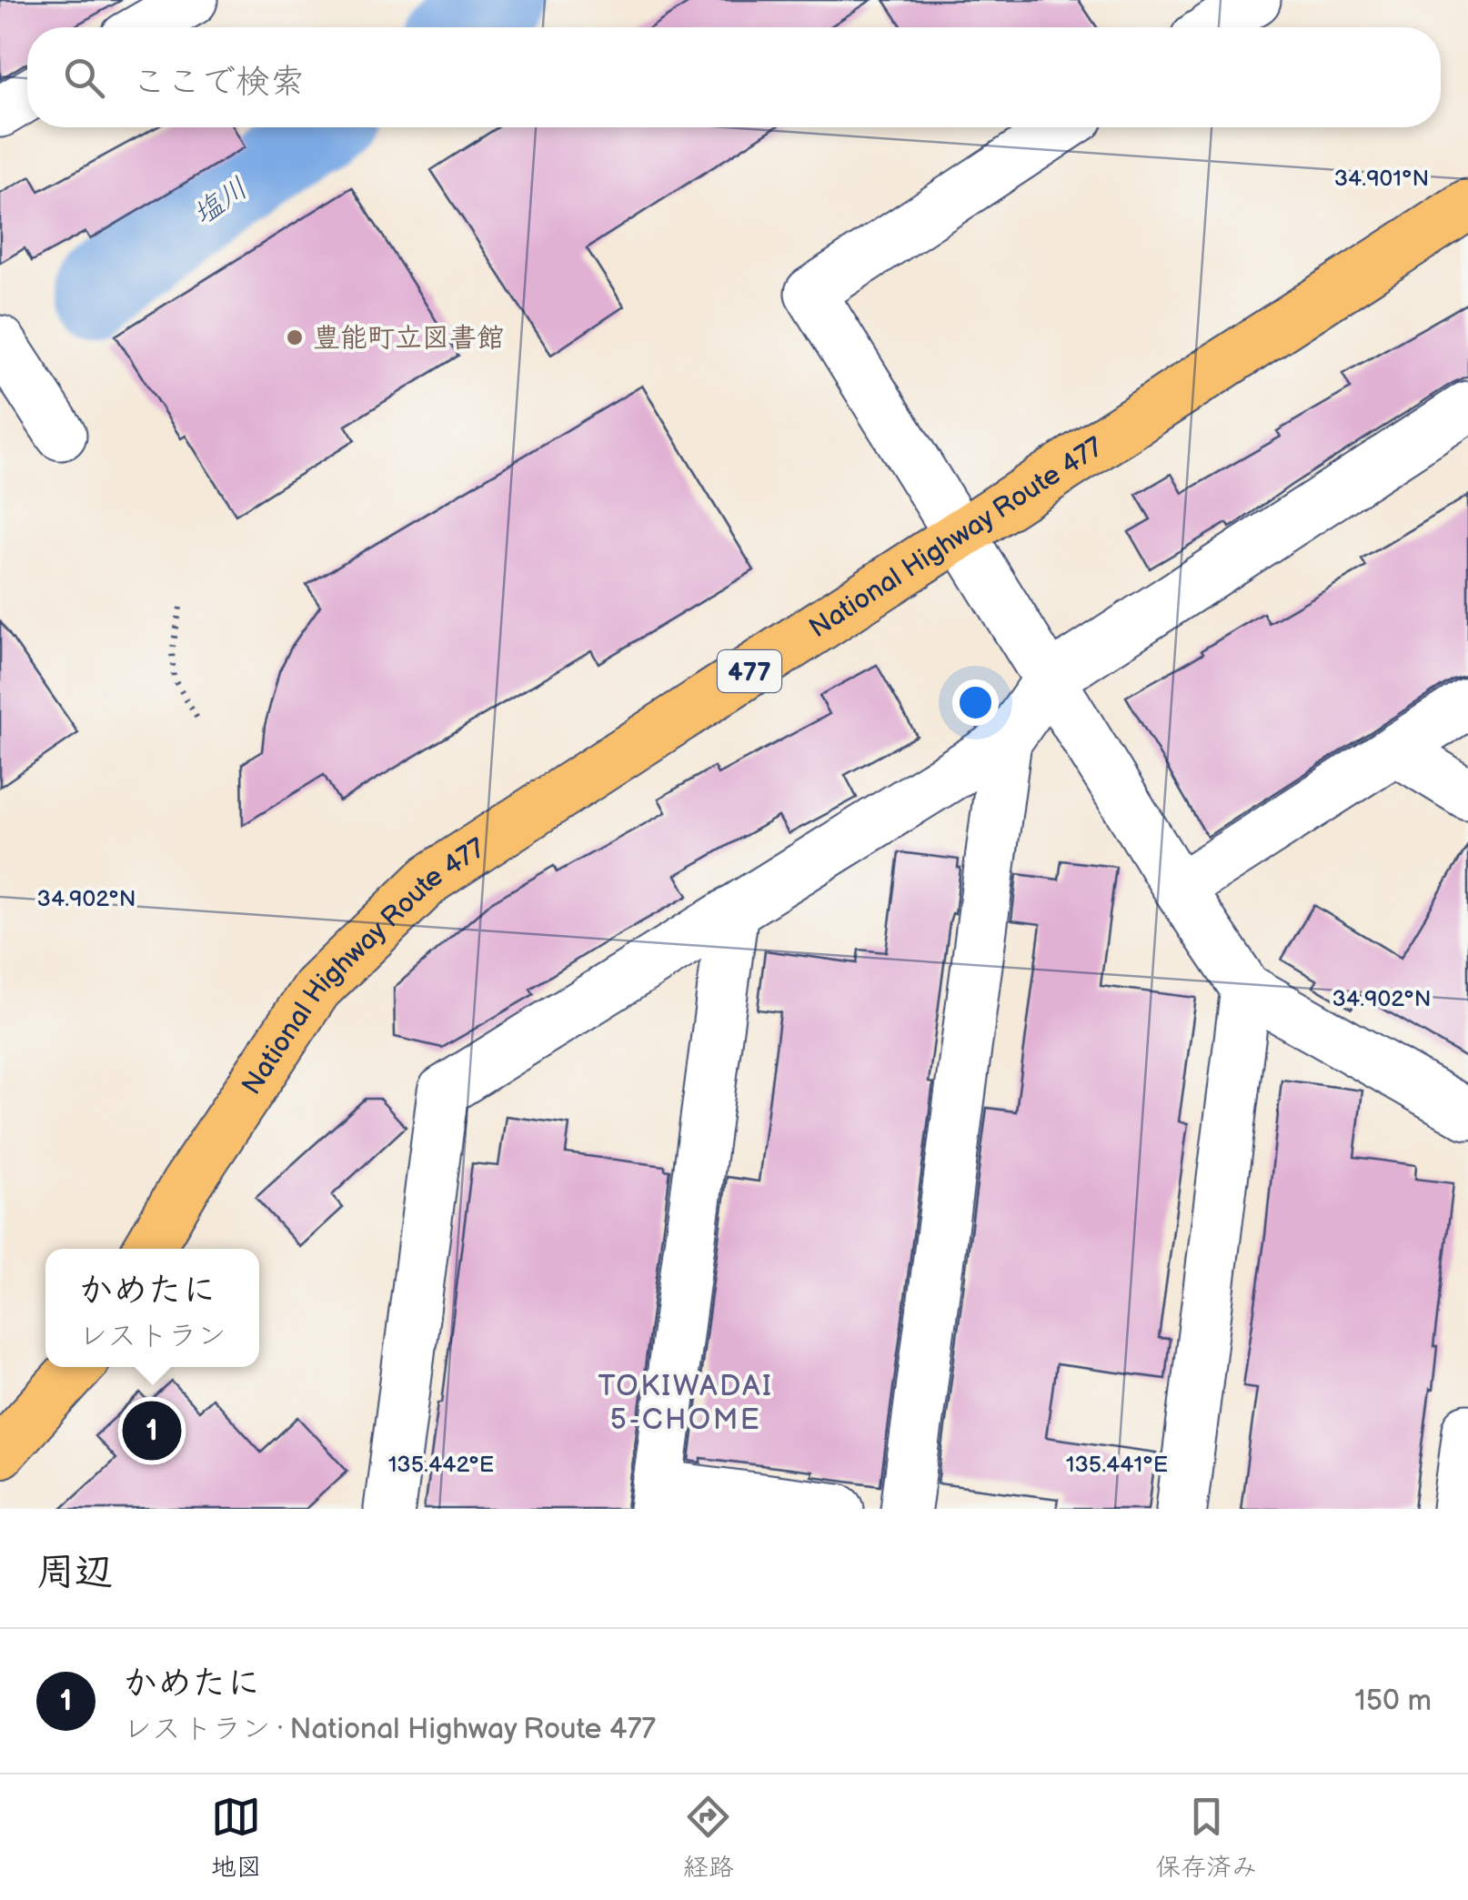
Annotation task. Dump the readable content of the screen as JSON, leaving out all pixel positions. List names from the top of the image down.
{
  "streets": {
    "highway": ["National Highway Route 477", "477"]
  },
  "districts": ["TOKIWADAI 5-CHOME"],
  "water": ["塩川"],
  "places": ["豊能町立図書館"],
  "page": {
    "search": "ここで検索",
    "popup": ["かめたに", "レストラン"],
    "pins": "1",
    "heading": "周辺",
    "list": [
      {
        "mark": "1",
        "name": "かめたに",
        "note": "レストラン · National Highway Route 477",
        "value": "150 m"
      }
    ],
    "nav": ["地図", "経路", "保存済み"]
  },
  "coordinates": [
    "34.901°N",
    "34.902°N",
    "135.442°E",
    "135.441°E"
  ]
}
